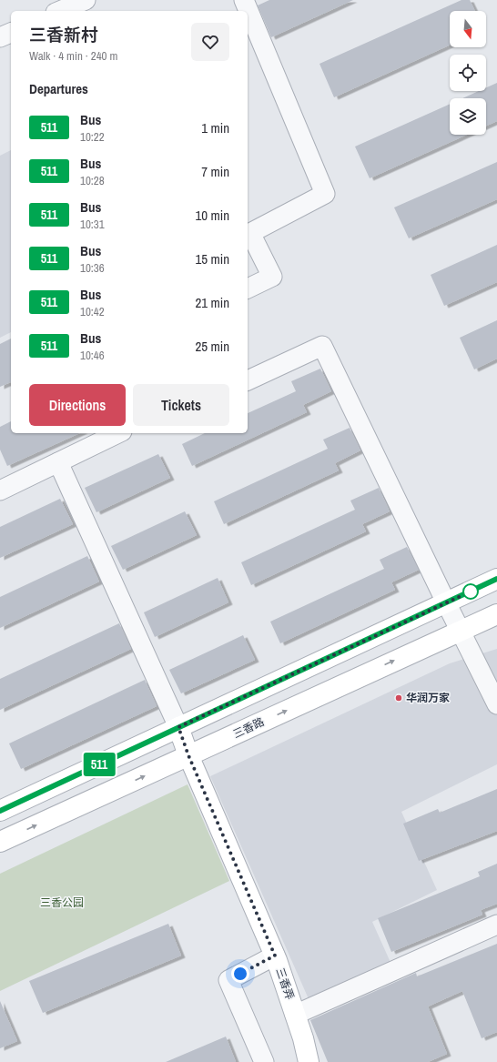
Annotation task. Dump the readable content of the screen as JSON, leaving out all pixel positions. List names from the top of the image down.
{
  "streets": {
    "main road": ["三香路", "三香弄"]
  },
  "crossings": [
    ["三香路", "三香弄"]
  ],
  "parks": ["三香公园"],
  "places": ["华润万家"],
  "lines": ["bus line 511"],
  "north": "bottom",
  "page": {
    "on_map": "511",
    "heading": [
      ["三香新村", "Walk · 4 min · 240 m"],
      "Departures"
    ],
    "list": [
      {
        "mark": "511",
        "name": "Bus",
        "note": "10:22",
        "value": "1 min"
      },
      {
        "mark": "511",
        "name": "Bus",
        "note": "10:28",
        "value": "7 min"
      },
      {
        "mark": "511",
        "name": "Bus",
        "note": "10:31",
        "value": "10 min"
      },
      {
        "mark": "511",
        "name": "Bus",
        "note": "10:36",
        "value": "15 min"
      },
      {
        "mark": "511",
        "name": "Bus",
        "note": "10:42",
        "value": "21 min"
      },
      {
        "mark": "511",
        "name": "Bus",
        "note": "10:46",
        "value": "25 min"
      }
    ],
    "buttons": ["Directions", "Tickets"]
  }
}
